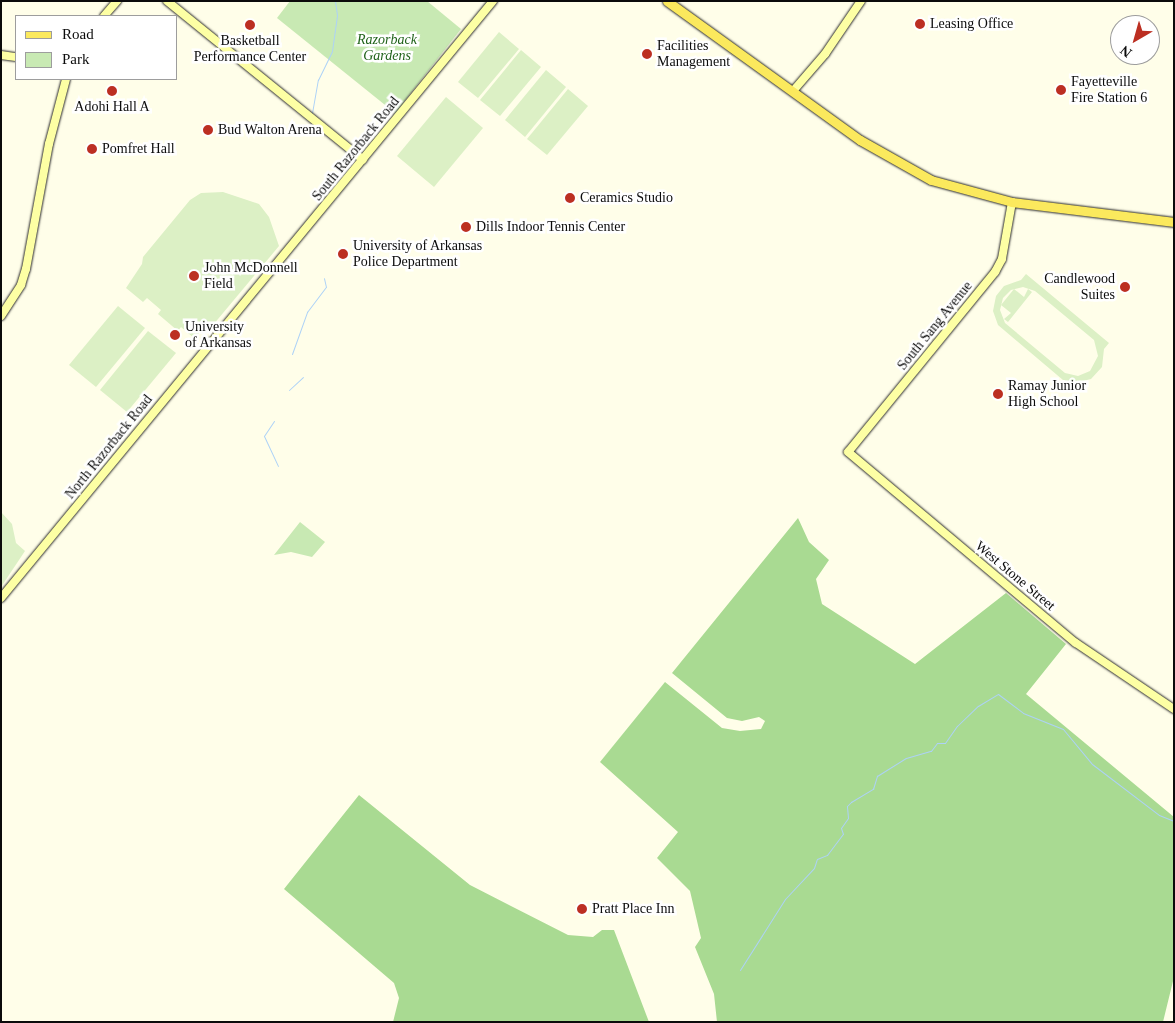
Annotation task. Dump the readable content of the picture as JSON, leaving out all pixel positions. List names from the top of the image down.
{
  "streets": {
    "street": [
      "South Razorback Road",
      "South Sang Avenue",
      "North Razorback Road",
      "West Stone Street"
    ]
  },
  "crossings": [
    ["South Razorback Road", "North Razorback Road"],
    ["South Sang Avenue", "West Stone Street"]
  ],
  "parks": ["Razorback Gardens"],
  "places": [
    "Leasing Office",
    "Basketball Performance Center",
    "Facilities Management",
    "Fayetteville Fire Station 6",
    "Adohi Hall A",
    "Bud Walton Arena",
    "Pomfret Hall",
    "Ceramics Studio",
    "Dills Indoor Tennis Center",
    "University of Arkansas Police Department",
    "John McDonnell Field",
    "Candlewood Suites",
    "University of Arkansas",
    "Ramay Junior High School",
    "Pratt Place Inn"
  ],
  "legend": ["Road", "Park"],
  "north": "bottom left"
}
